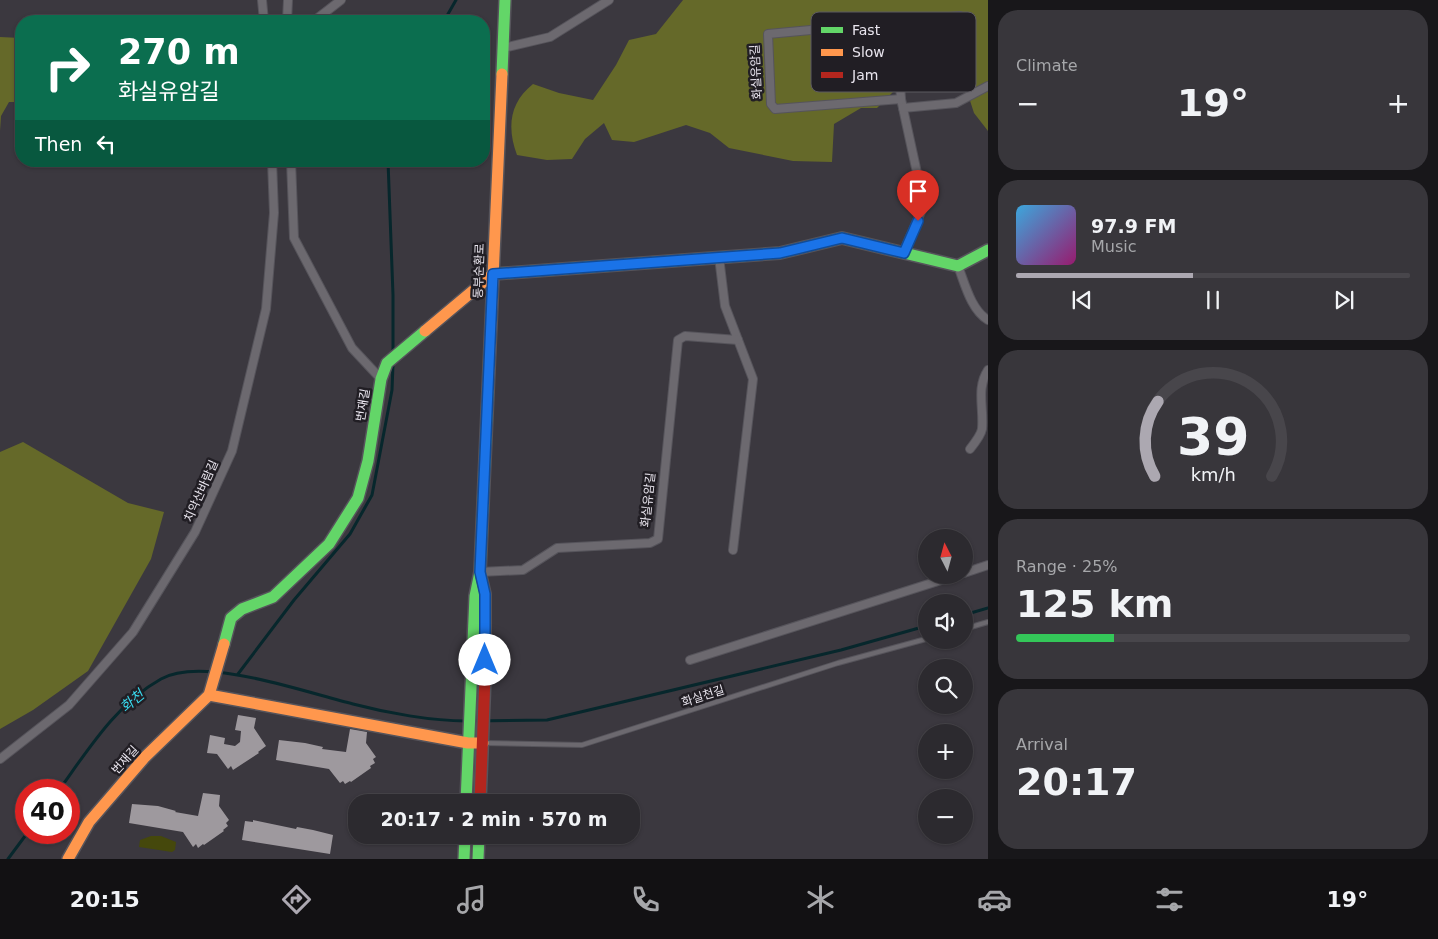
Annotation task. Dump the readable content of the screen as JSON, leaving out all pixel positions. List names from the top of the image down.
{
  "streets": {
    "street": [
      "화실유암길",
      "동부순환로",
      "번재길",
      "치악산바람길"
    ],
    "lane": ["화실천길"]
  },
  "crossings": [
    ["화실유암길", "동부순환로"],
    ["동부순환로", "화실천길"]
  ],
  "water": ["화천"],
  "legend": ["Fast", "Slow", "Jam"],
  "north": "top",
  "page": {
    "tile": [
      "Climate",
      ["Range · 25%", "125 km"],
      ["Arrival", "20:17"]
    ],
    "turn": ["270 m", "화실유암길"],
    "heat": ["−", "19°", "+"],
    "then": "Then",
    "song": ["97.9 FM", "Music"],
    "map_buttons": ["+", "−"],
    "limit": "40",
    "trip": "20:17 · 2 min · 570 m",
    "tabs": ["20:15", "19°"],
    "gauge": ["39", "km/h"]
  }
}
